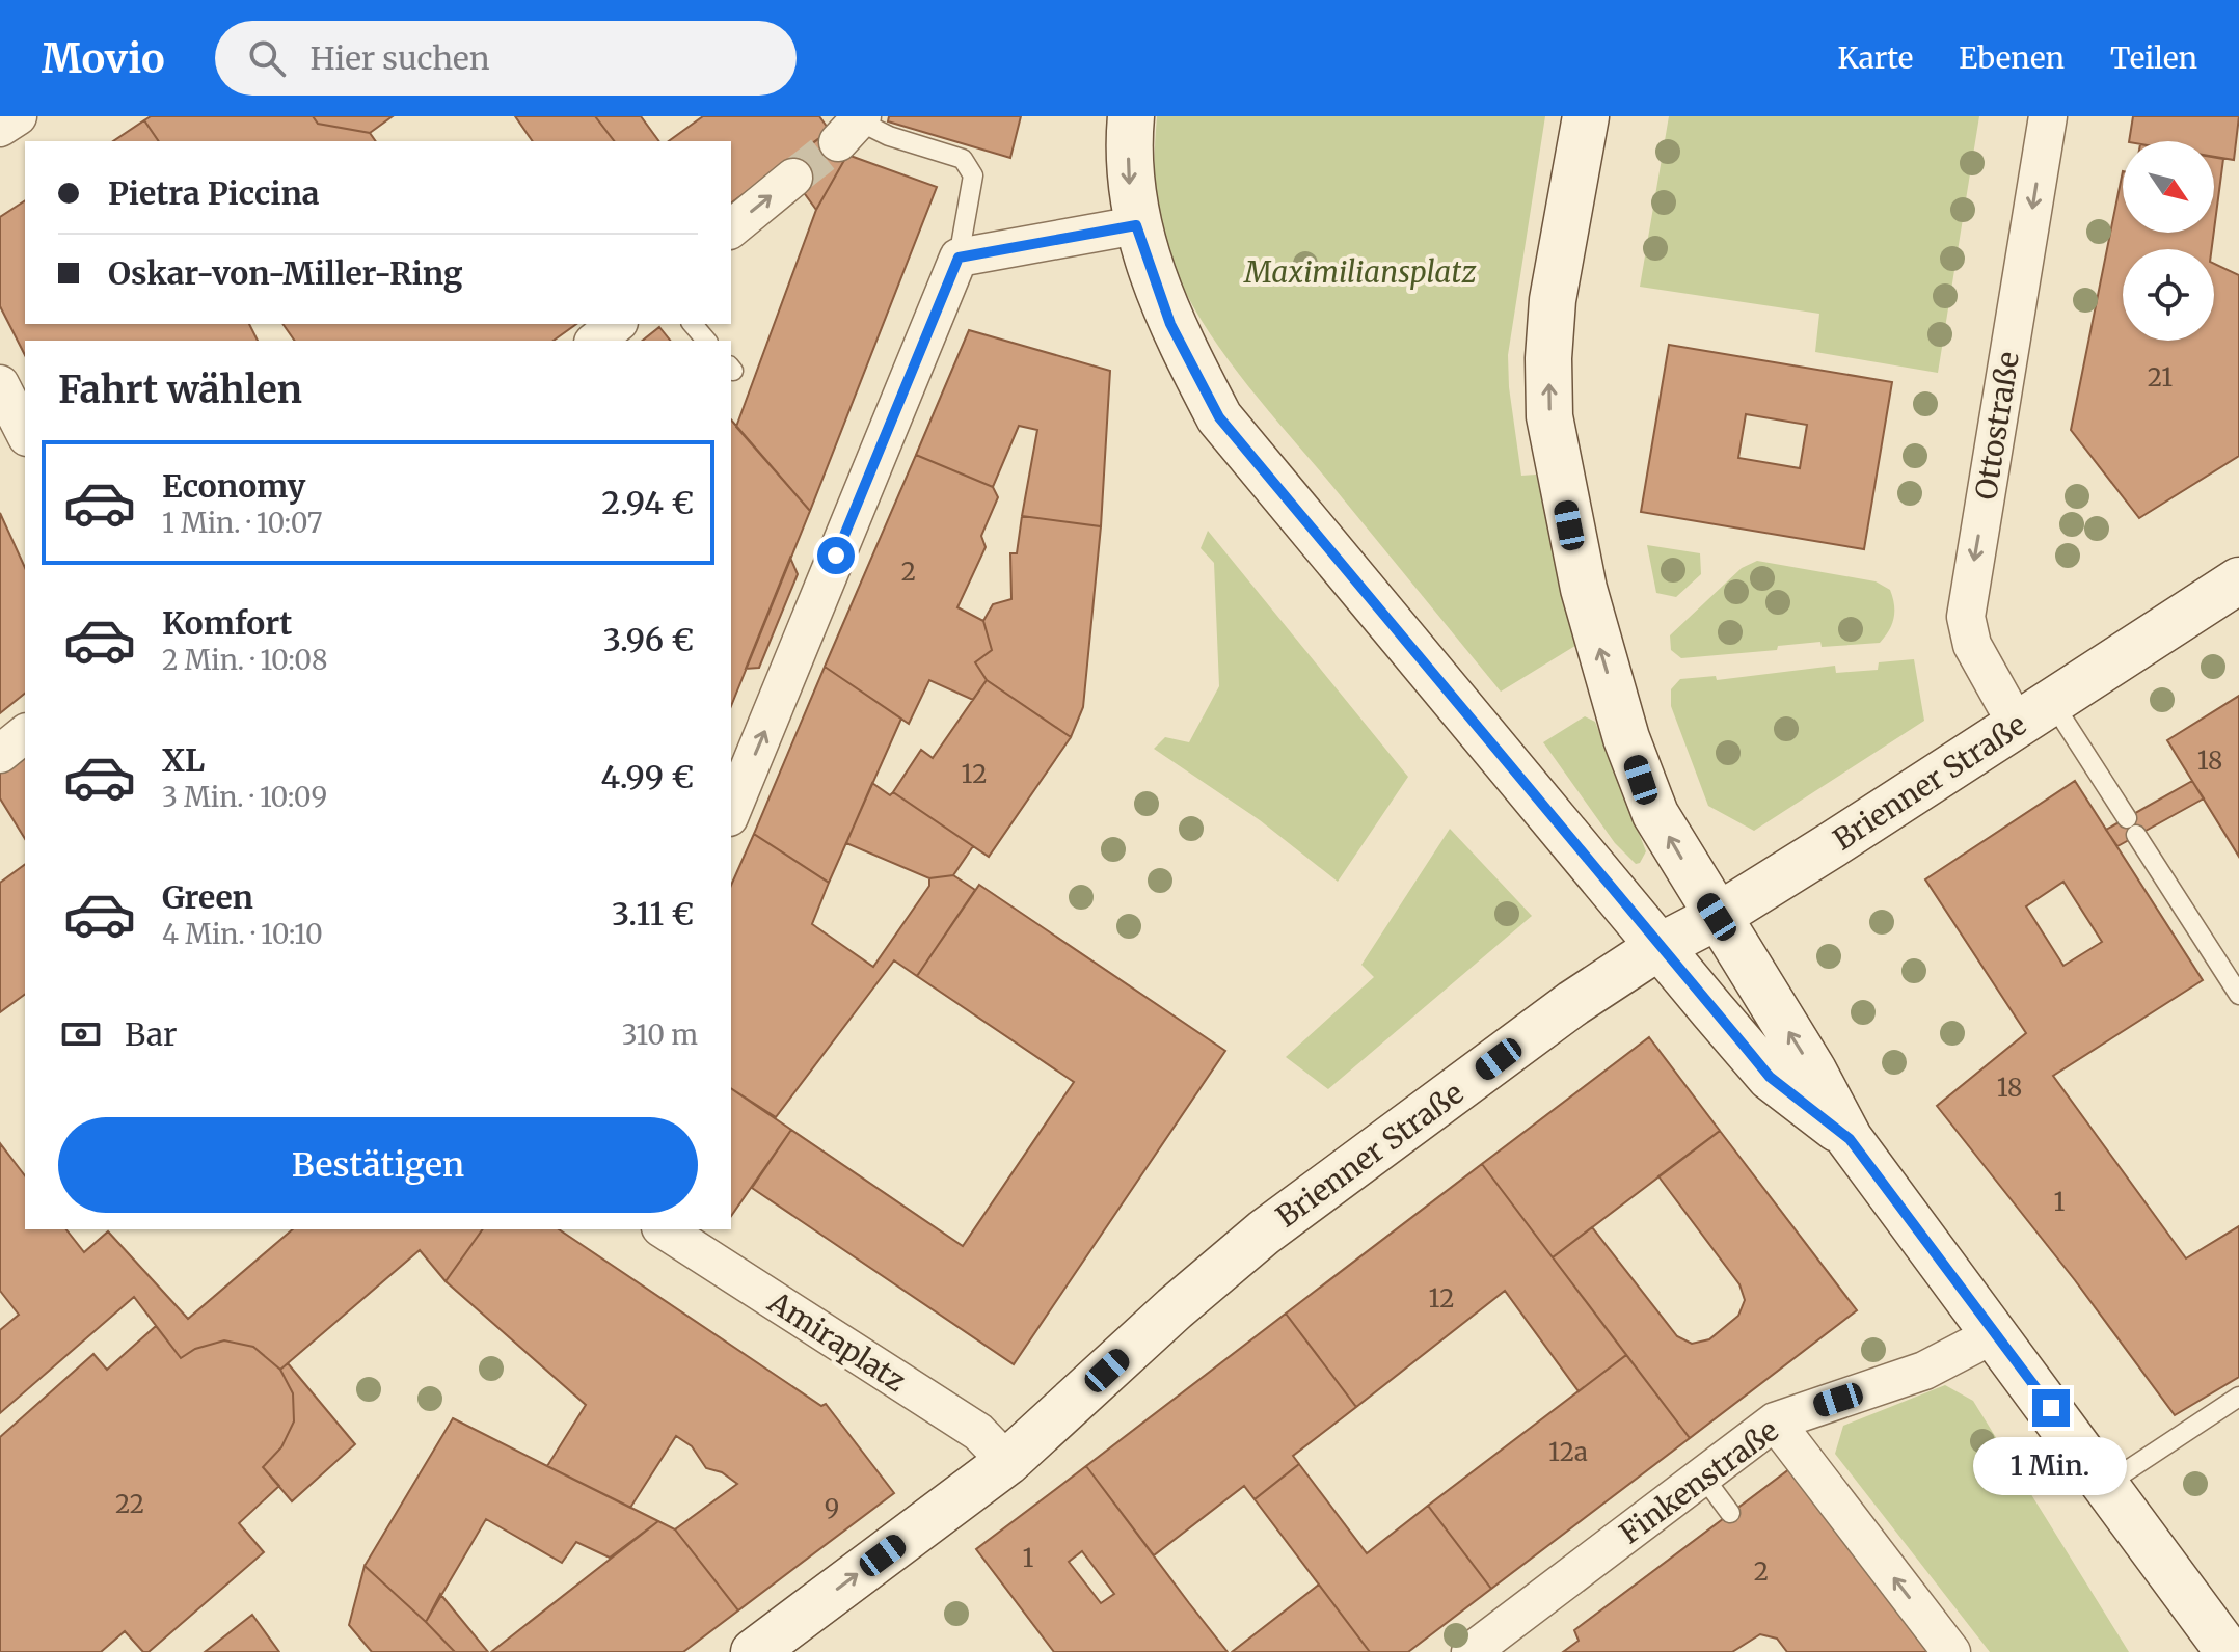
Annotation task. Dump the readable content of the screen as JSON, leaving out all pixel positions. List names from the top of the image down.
{
  "streets": {
    "main road": ["Brienner Straße"],
    "street": ["Ottostraße", "Amiraplatz", "Finkenstraße"]
  },
  "crossings": [
    ["Ottostraße", "Brienner Straße"],
    ["Brienner Straße", "Amiraplatz"]
  ],
  "one_way": ["Ottostraße"],
  "parks": ["Maximiliansplatz"],
  "house_numbers": [
    "21",
    "2",
    "18",
    "12",
    "18",
    "1",
    "12",
    "12a",
    "22",
    "9",
    "1",
    "2"
  ],
  "north": "bottom right",
  "page": {
    "header": "Movio",
    "search": "Hier suchen",
    "nav": ["Karte", "Ebenen", "Teilen"],
    "banner": ["Pietra Piccina", "Oskar-von-Miller-Ring"],
    "heading": "Fahrt wählen",
    "list": [
      {
        "name": "Economy",
        "note": "1 Min. · 10:07",
        "value": "2.94 €"
      },
      {
        "name": "Komfort",
        "note": "2 Min. · 10:08",
        "value": "3.96 €"
      },
      {
        "name": "XL",
        "note": "3 Min. · 10:09",
        "value": "4.99 €"
      },
      {
        "name": "Green",
        "note": "4 Min. · 10:10",
        "value": "3.11 €"
      }
    ],
    "pay": ["Bar", "310 m"],
    "buttons": "Bestätigen",
    "bubble": "1 Min."
  }
}
